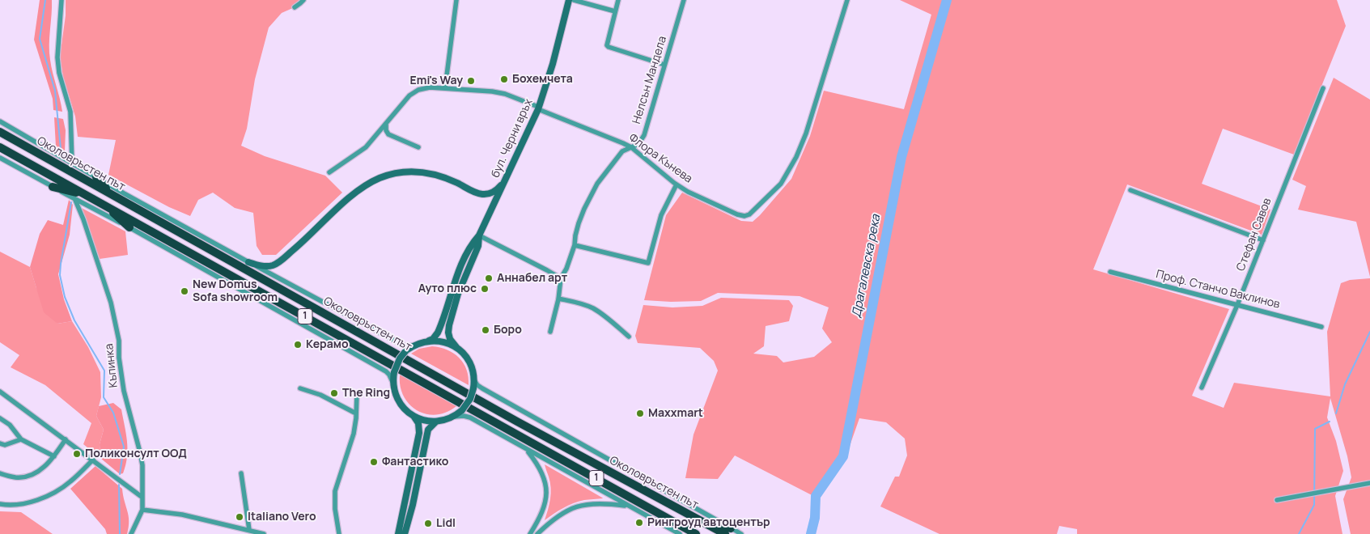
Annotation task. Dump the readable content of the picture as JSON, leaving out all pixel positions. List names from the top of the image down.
{
  "streets": {
    "highway": ["Околовръстен път", "1"],
    "main road": ["бул. Черни връх"],
    "street": [
      "Нелсън Мандела",
      "Флора Кънева",
      "Стефан Савов",
      "Проф. Станчо Ваклинов",
      "Къпинка"
    ]
  },
  "crossings": [
    ["Нелсън Мандела", "Флора Кънева"],
    ["бул. Черни връх", "Флора Кънева"],
    ["бул. Черни връх", "Околовръстен път"],
    ["Стефан Савов", "Проф. Станчо Ваклинов"]
  ],
  "water": ["Драгалевска река"],
  "places": [
    "Бохемчета",
    "Emi's Way",
    "Аннабел арт",
    "Ауто плюс",
    "New Domus Sofa showroom",
    "Боро",
    "Керамо",
    "The Ring",
    "Maxxmart",
    "Поликонсулт ООД",
    "Фантастико",
    "Italiano Vero",
    "Рингроуд автоцентър",
    "Lidl"
  ]
}
